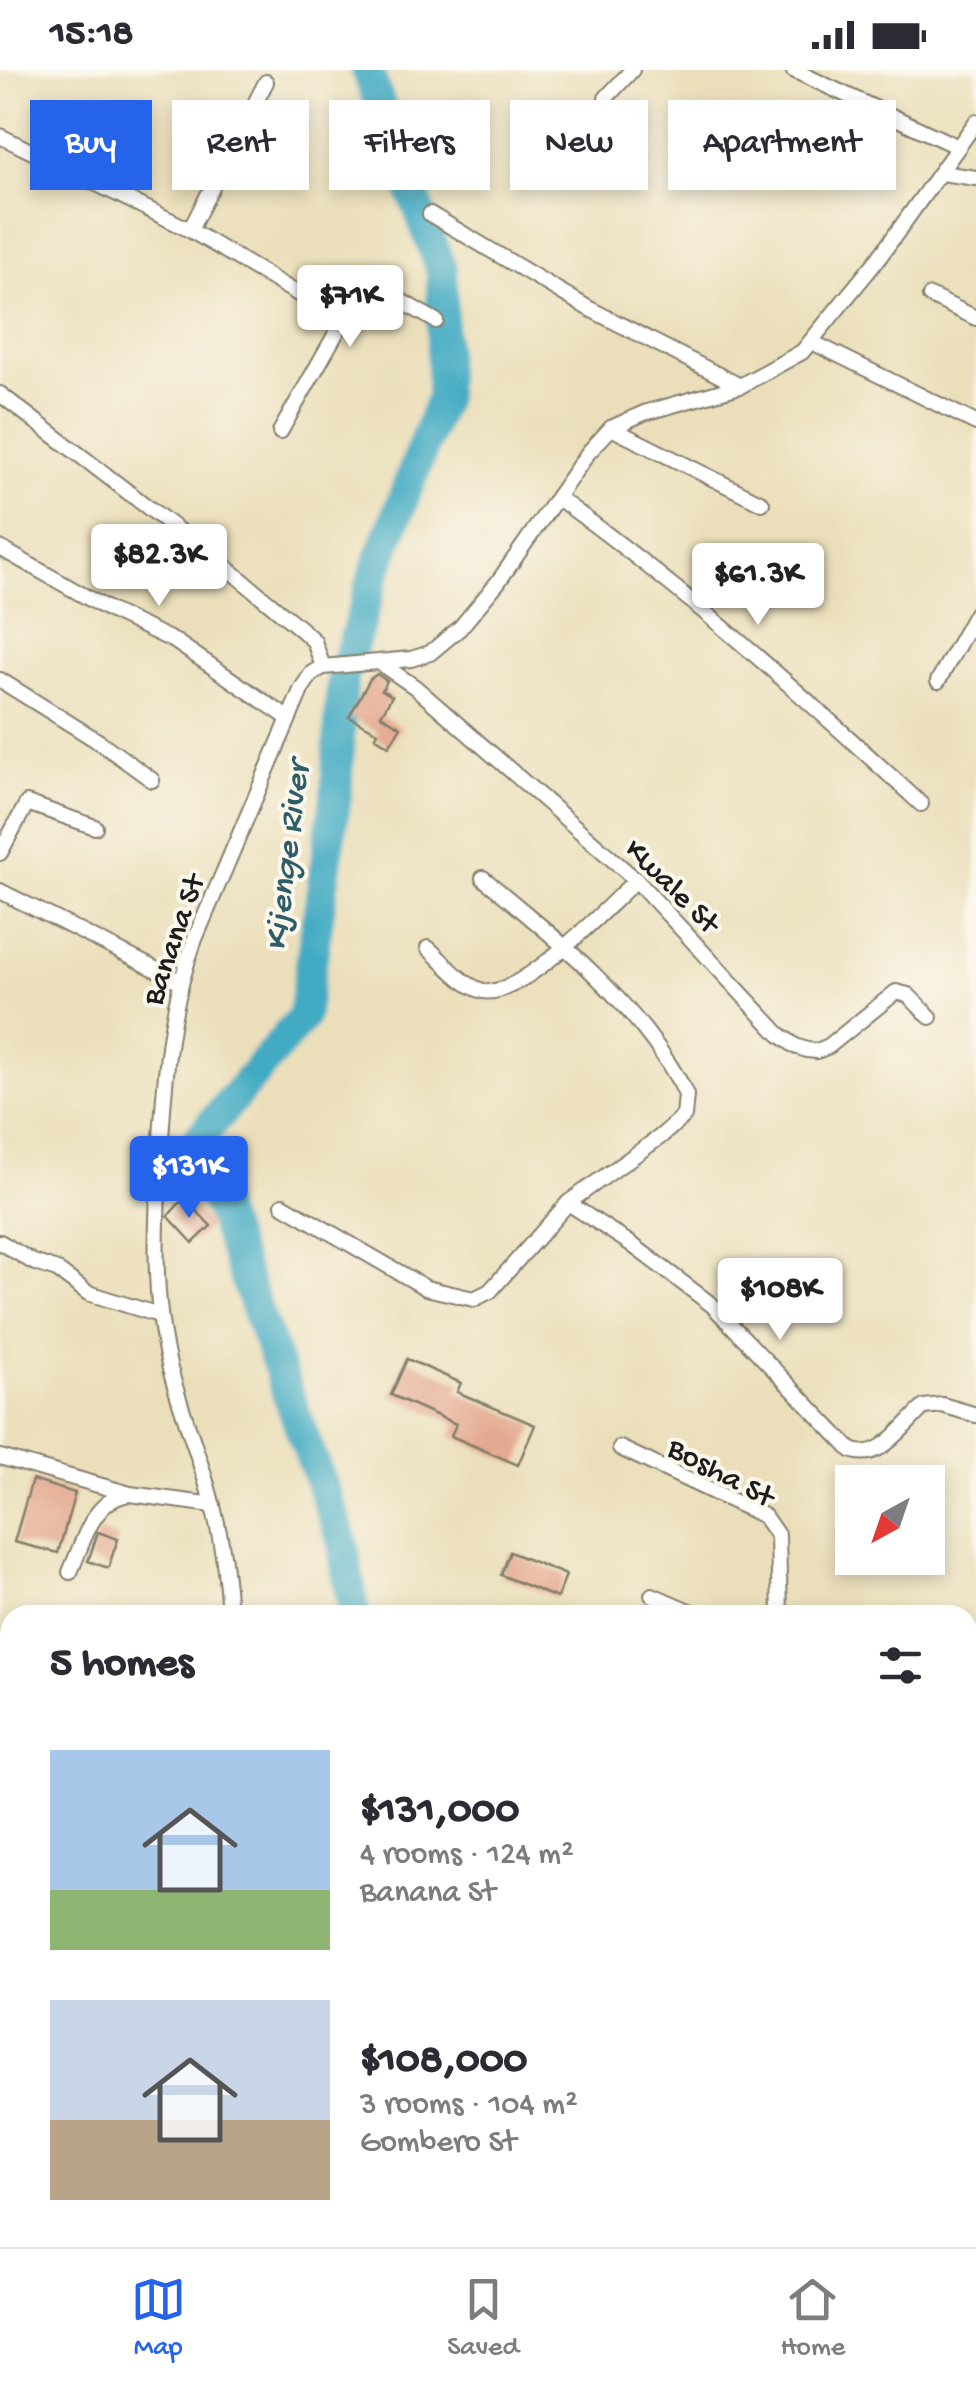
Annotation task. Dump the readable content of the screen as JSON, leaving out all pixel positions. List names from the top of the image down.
{
  "streets": {
    "street": ["Kwale St", "Banana St", "Bosha St"]
  },
  "water": ["Kijenge River"],
  "north": "bottom left",
  "page": {
    "status": "15:18",
    "chip": [
      "Buy",
      "Rent",
      "Filters",
      "New",
      "Apartment"
    ],
    "price": [
      "$71K",
      "$82.3K",
      "$61.3K",
      "$131K",
      "$108K"
    ],
    "heading": "5 homes",
    "list": [
      {
        "name": "$131,000",
        "note": "4 rooms · 124 m² · Banana St"
      },
      {
        "name": "$108,000",
        "note": "3 rooms · 104 m² · Gombero St"
      }
    ],
    "tabs": ["Map", "Saved", "Home"]
  }
}
